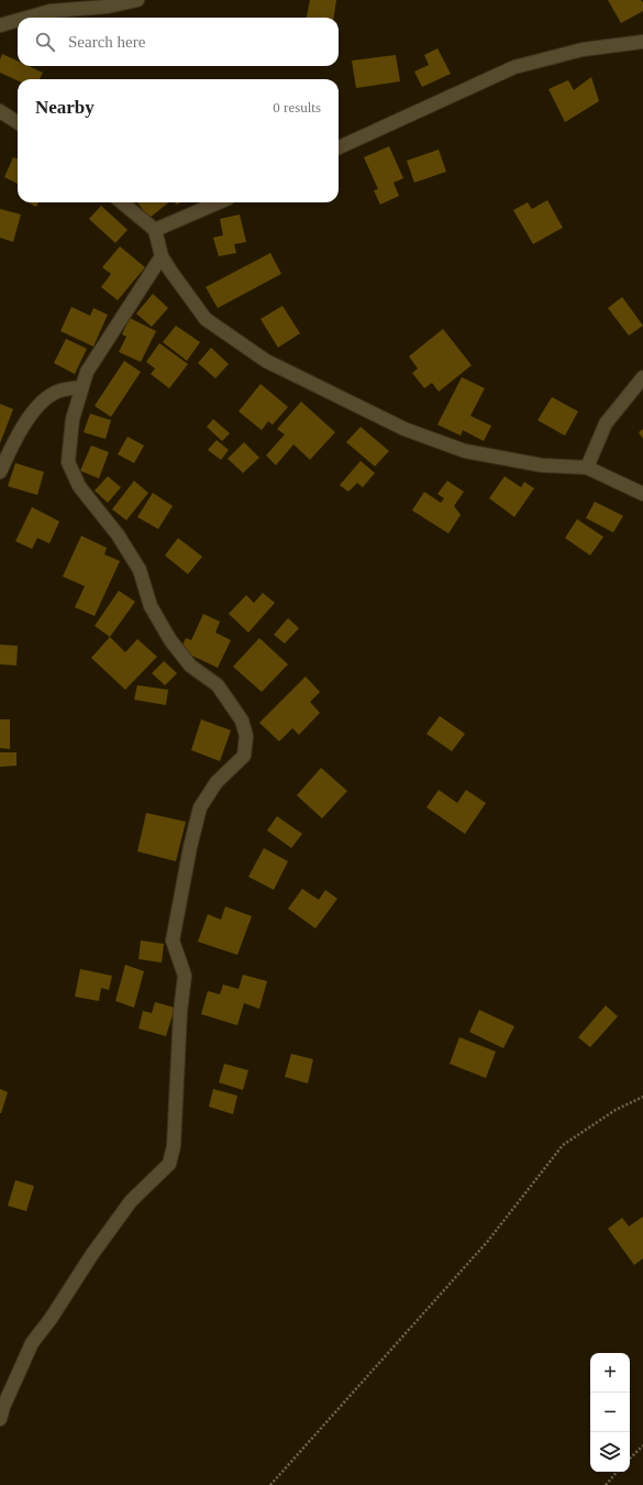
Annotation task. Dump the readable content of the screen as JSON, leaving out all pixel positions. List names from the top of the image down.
{
  "page": {
    "search": "Search here",
    "heading": ["Nearby", "0 results"],
    "map_buttons": ["+", "−"]
  }
}
